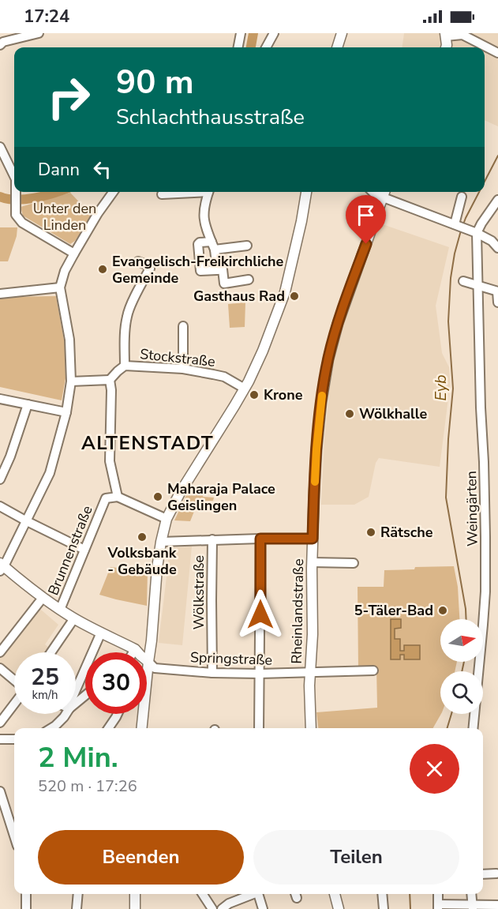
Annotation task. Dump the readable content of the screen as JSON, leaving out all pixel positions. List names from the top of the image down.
{
  "streets": {
    "main road": ["Rheinlandstraße"],
    "street": [
      "Stockstraße",
      "Weingärten",
      "Brunnenstraße",
      "Wölkstraße",
      "Springstraße"
    ]
  },
  "crossings": [
    ["Wölkstraße", "Springstraße"],
    ["Rheinlandstraße", "Springstraße"]
  ],
  "districts": ["ALTENSTADT"],
  "water": ["Eyb"],
  "parks": ["Unter den Linden"],
  "places": [
    "Evangelisch-Freikirchliche Gemeinde",
    "Gasthaus Rad",
    "Krone",
    "Wölkhalle",
    "Maharaja Palace Geislingen",
    "Rätsche",
    "Volksbank - Gebäude",
    "5-Täler-Bad"
  ],
  "north": "right",
  "page": {
    "status": "17:24",
    "turn": ["90 m", "Schlachthausstraße"],
    "then": "Dann",
    "speed": "25 km/h",
    "limit": "30",
    "heading": ["2 Min.", "520 m · 17:26"],
    "buttons": ["Beenden", "Teilen"]
  }
}
